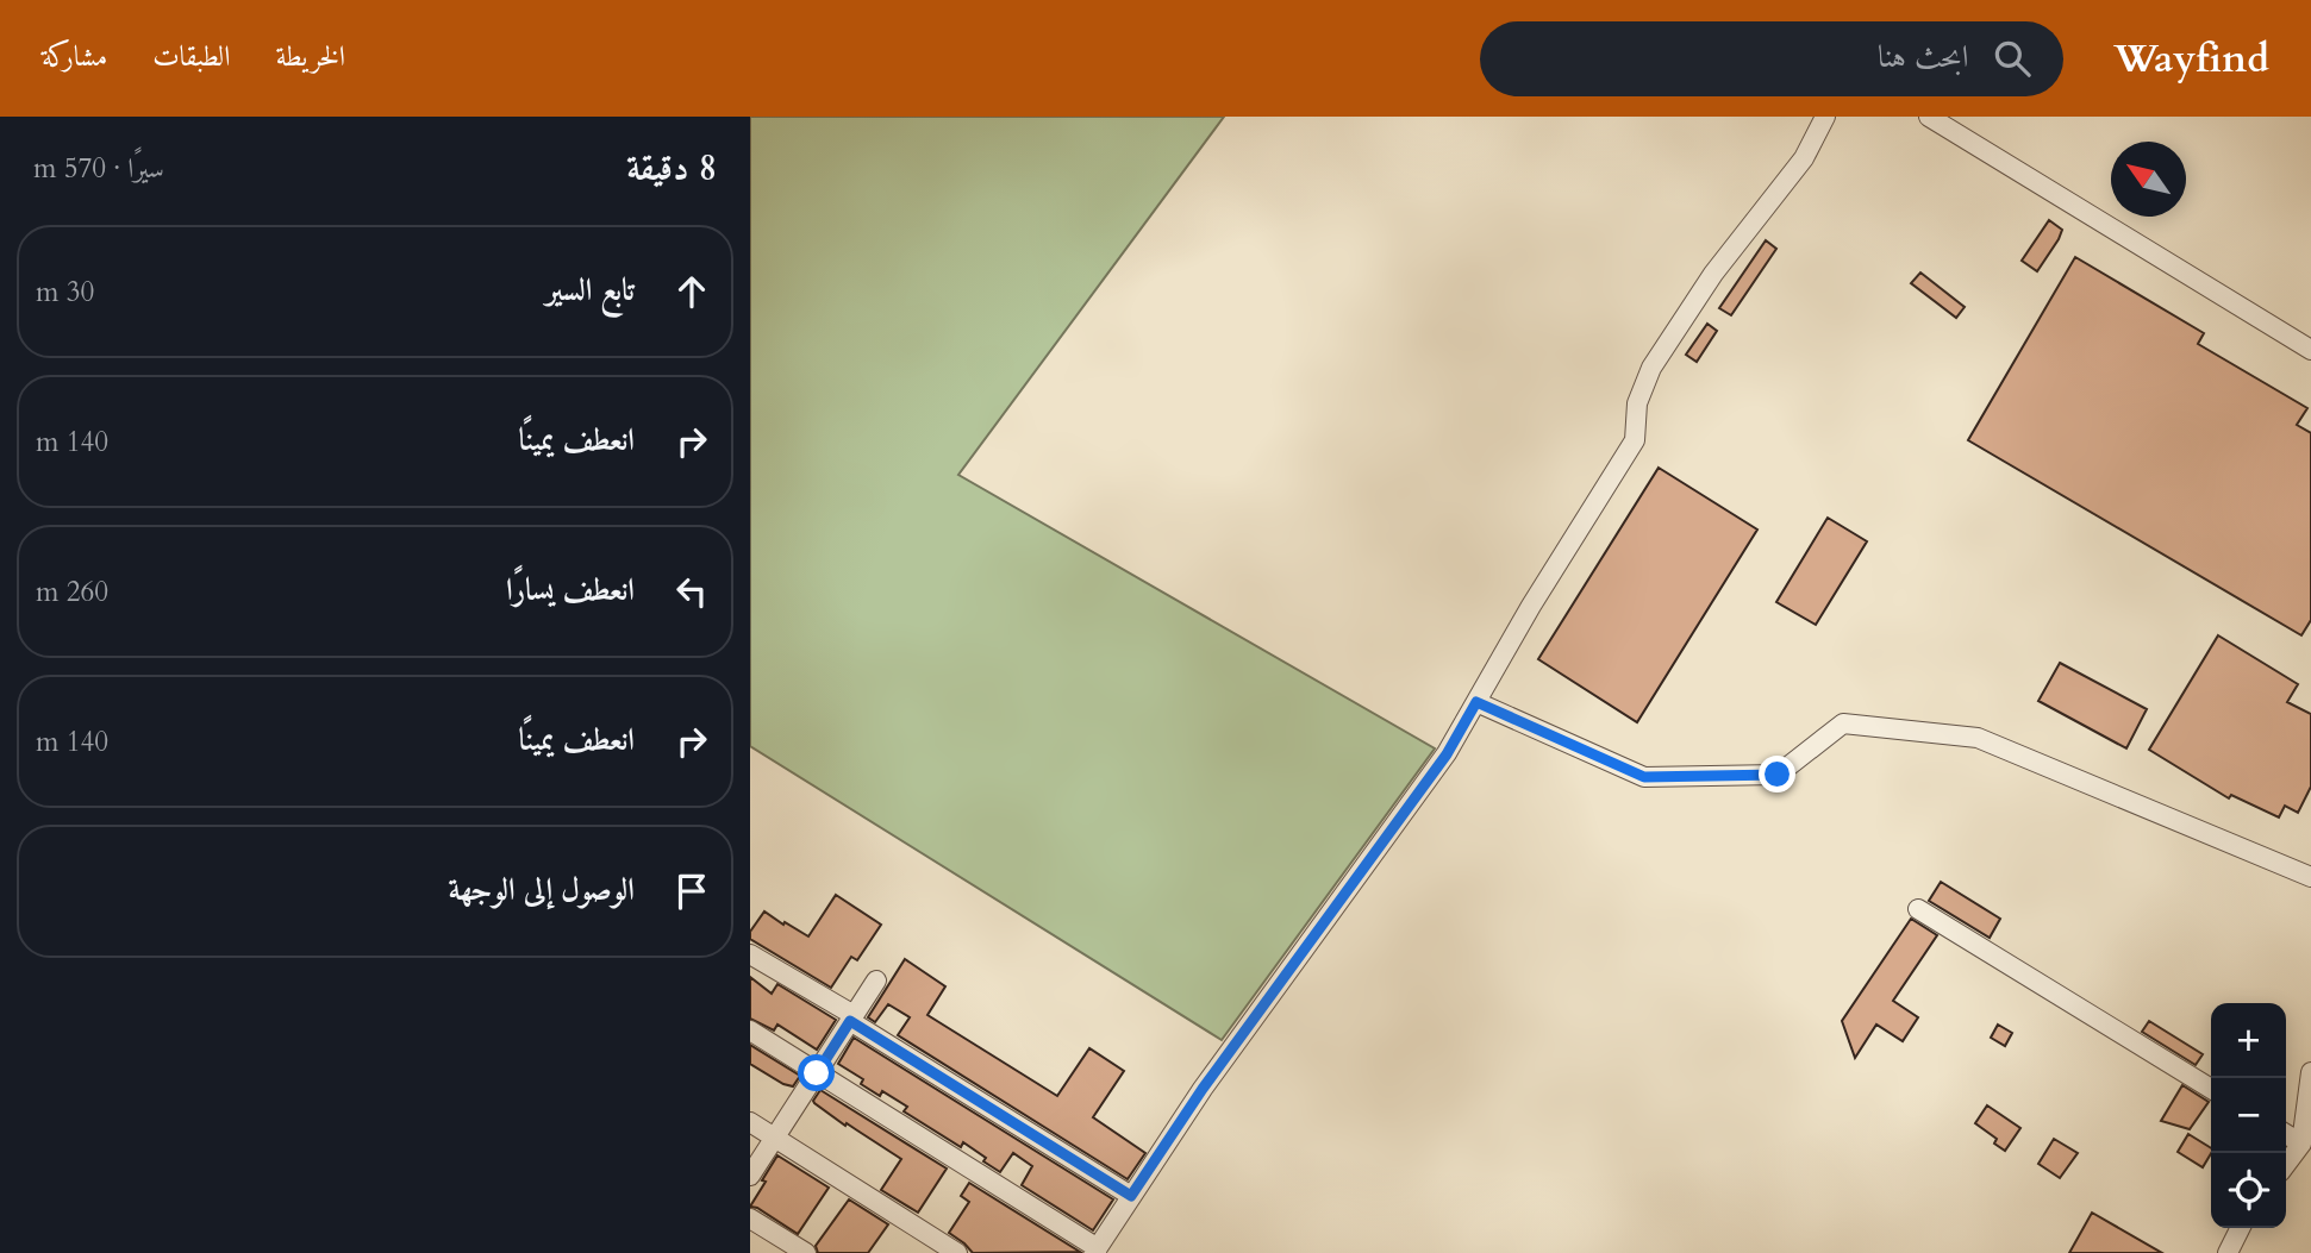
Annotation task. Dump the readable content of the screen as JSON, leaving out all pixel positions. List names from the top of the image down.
{
  "north": "top left",
  "page": {
    "header": "Wayfind",
    "search": "ابحث هنا",
    "nav": ["الخريطة", "الطبقات", "مشاركة"],
    "heading": ["8 دقيقة", "سيرًا · 570 m"],
    "list": [
      ["تابع السير", "30 m"],
      ["انعطف يمينًا", "140 m"],
      ["انعطف يسارًا", "260 m"],
      ["انعطف يمينًا", "140 m"],
      "الوصول إلى الوجهة"
    ],
    "map_buttons": ["+", "−"]
  }
}
